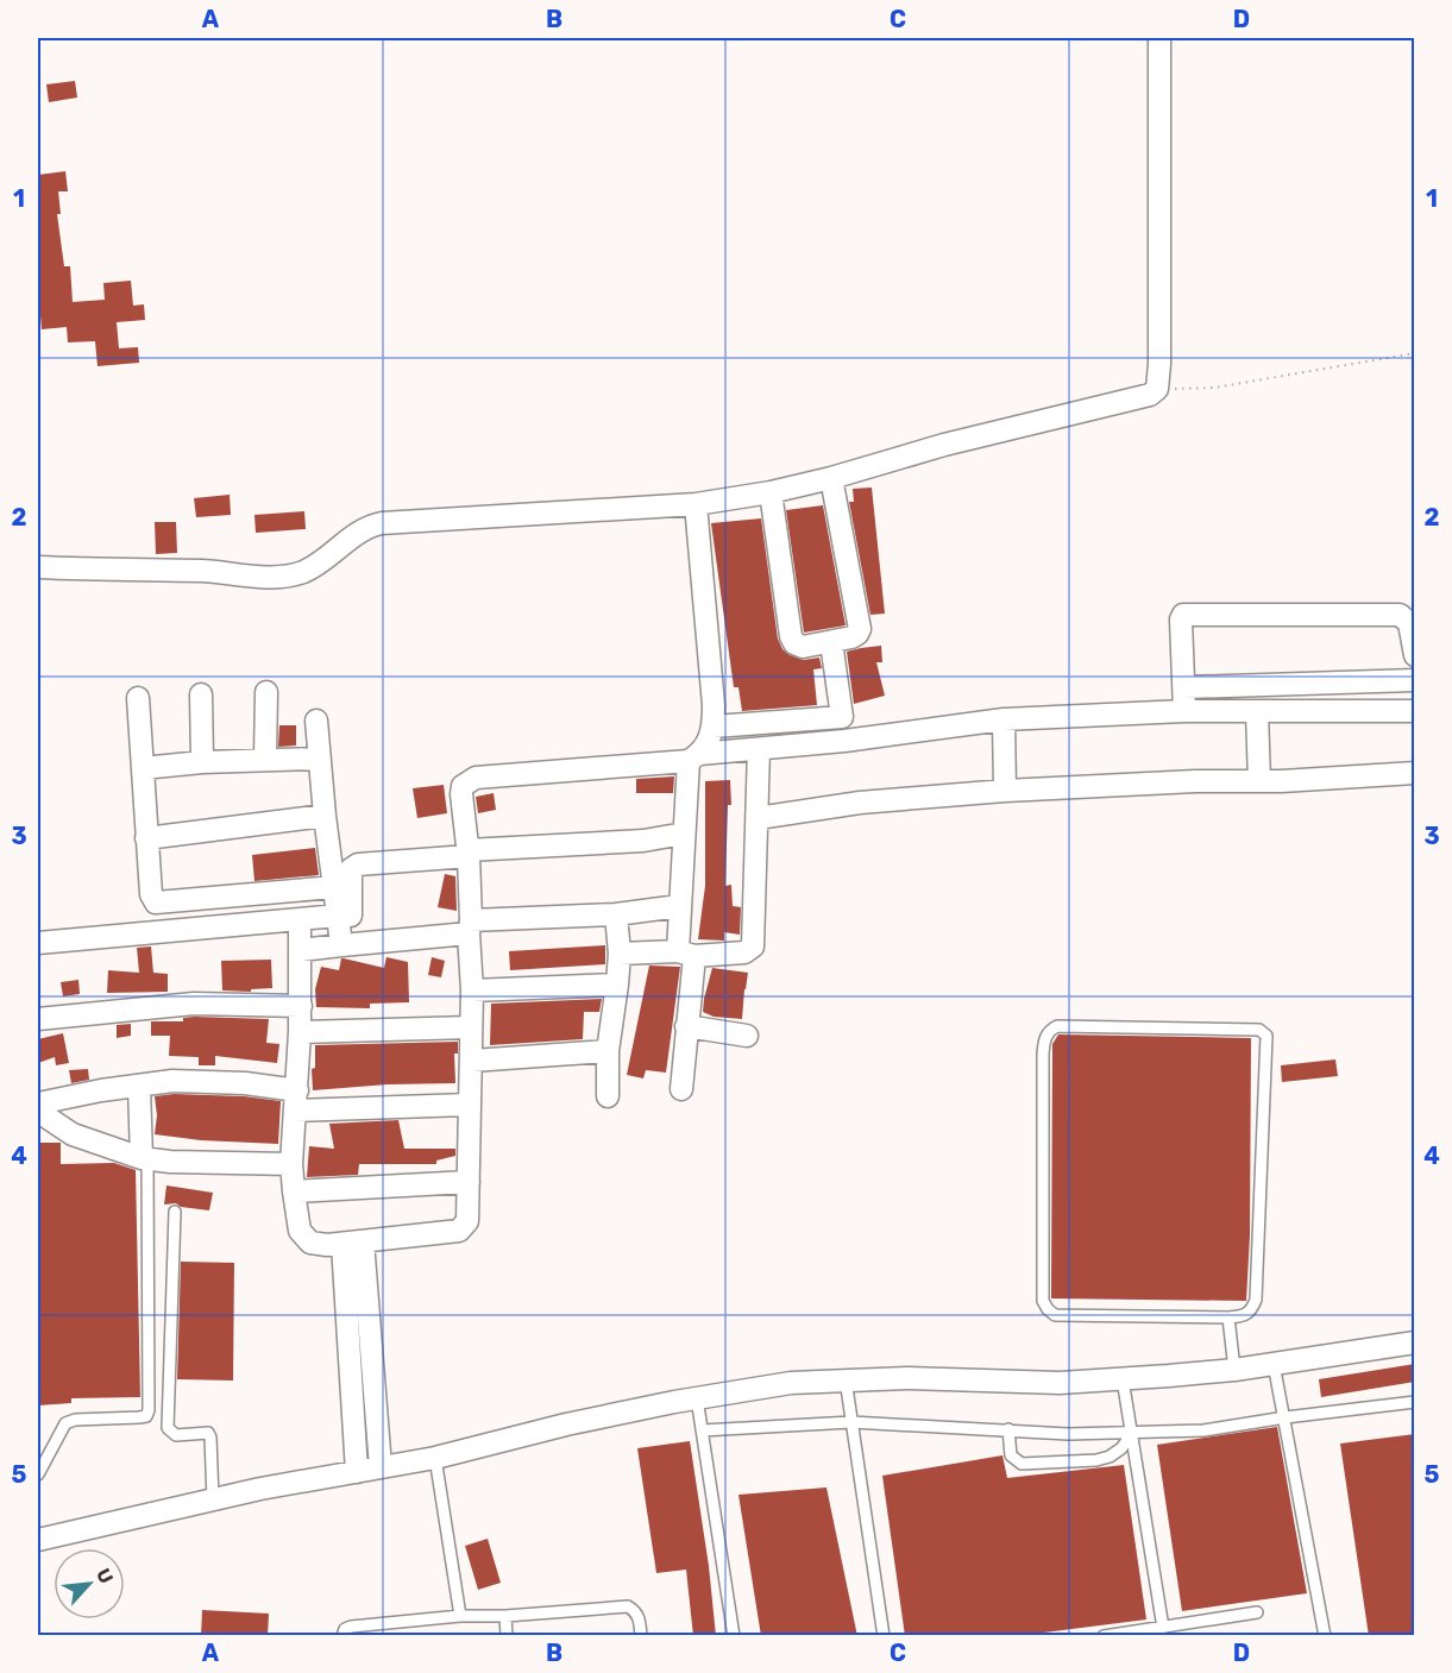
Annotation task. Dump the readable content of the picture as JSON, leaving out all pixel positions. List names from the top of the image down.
{
  "north": "top right",
  "grid": {
    "columns": [
      "A",
      "B",
      "C",
      "D"
    ],
    "rows": [
      "1",
      "2",
      "3",
      "4",
      "5"
    ]
  }
}
